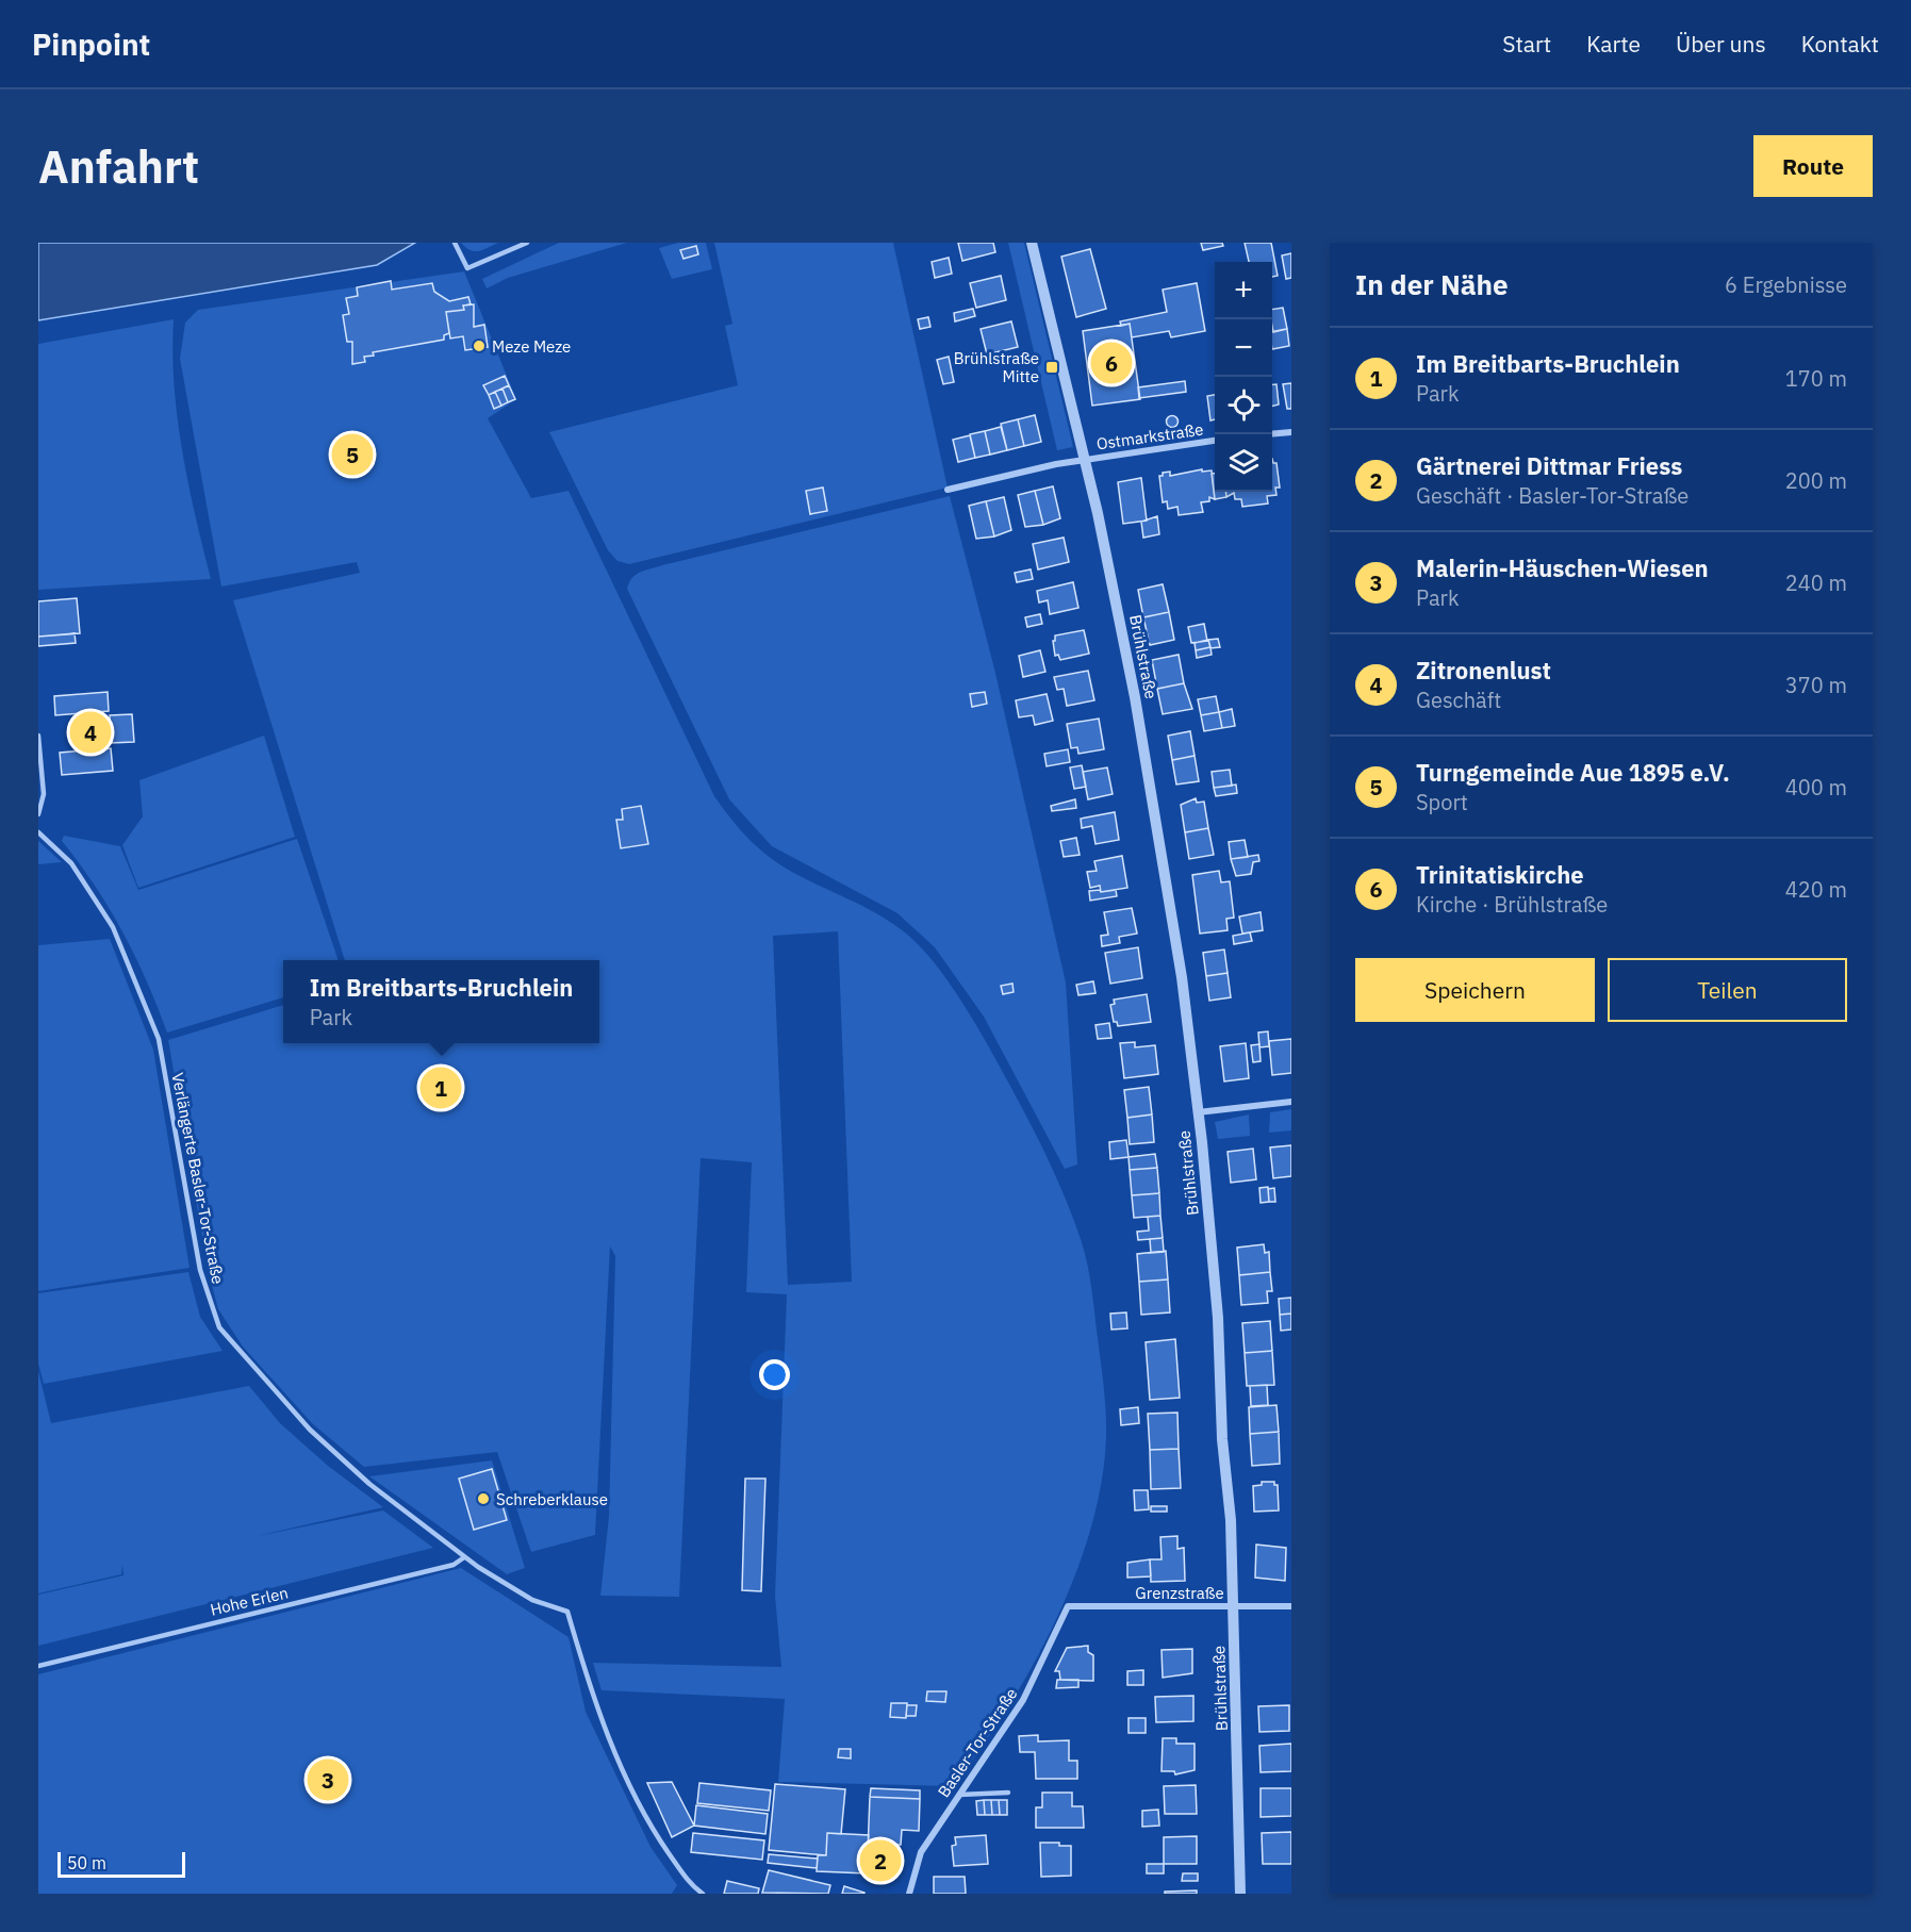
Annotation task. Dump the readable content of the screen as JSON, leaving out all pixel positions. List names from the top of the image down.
{
  "streets": {
    "street": [
      "Ostmarkstraße",
      "Brühlstraße",
      "Grenzstraße",
      "Basler-Tor-Straße"
    ],
    "lane": ["Verlängerte Basler-Tor-Straße", "Hohe Erlen"]
  },
  "crossings": [
    ["Ostmarkstraße", "Brühlstraße"],
    ["Brühlstraße", "Grenzstraße"],
    ["Verlängerte Basler-Tor-Straße", "Hohe Erlen"],
    ["Grenzstraße", "Basler-Tor-Straße"]
  ],
  "places": {
    "other": ["Meze Meze", "Schreberklause"],
    "transit": ["Brühlstraße Mitte"]
  },
  "scale_bar": "50 m",
  "page": {
    "header": "Pinpoint",
    "nav": [
      "Start",
      "Karte",
      "Über uns",
      "Kontakt"
    ],
    "buttons": [
      "Route",
      ["Speichern", "Teilen"]
    ],
    "title": "Anfahrt",
    "heading": ["In der Nähe", "6 Ergebnisse"],
    "map_buttons": ["+", "−"],
    "list": [
      {
        "mark": "1",
        "name": "Im Breitbarts-Bruchlein",
        "note": "Park",
        "value": "170 m"
      },
      {
        "mark": "2",
        "name": "Gärtnerei Dittmar Friess",
        "note": "Geschäft · Basler-Tor-Straße",
        "value": "200 m"
      },
      {
        "mark": "3",
        "name": "Malerin-Häuschen-Wiesen",
        "note": "Park",
        "value": "240 m"
      },
      {
        "mark": "4",
        "name": "Zitronenlust",
        "note": "Geschäft",
        "value": "370 m"
      },
      {
        "mark": "5",
        "name": "Turngemeinde Aue 1895 e.V.",
        "note": "Sport",
        "value": "400 m"
      },
      {
        "mark": "6",
        "name": "Trinitatiskirche",
        "note": "Kirche · Brühlstraße",
        "value": "420 m"
      }
    ],
    "pins": [
      "6",
      "5",
      "4",
      "1",
      "3",
      "2"
    ],
    "popup": ["Im Breitbarts-Bruchlein", "Park"],
    "scale": "50 m"
  }
}
